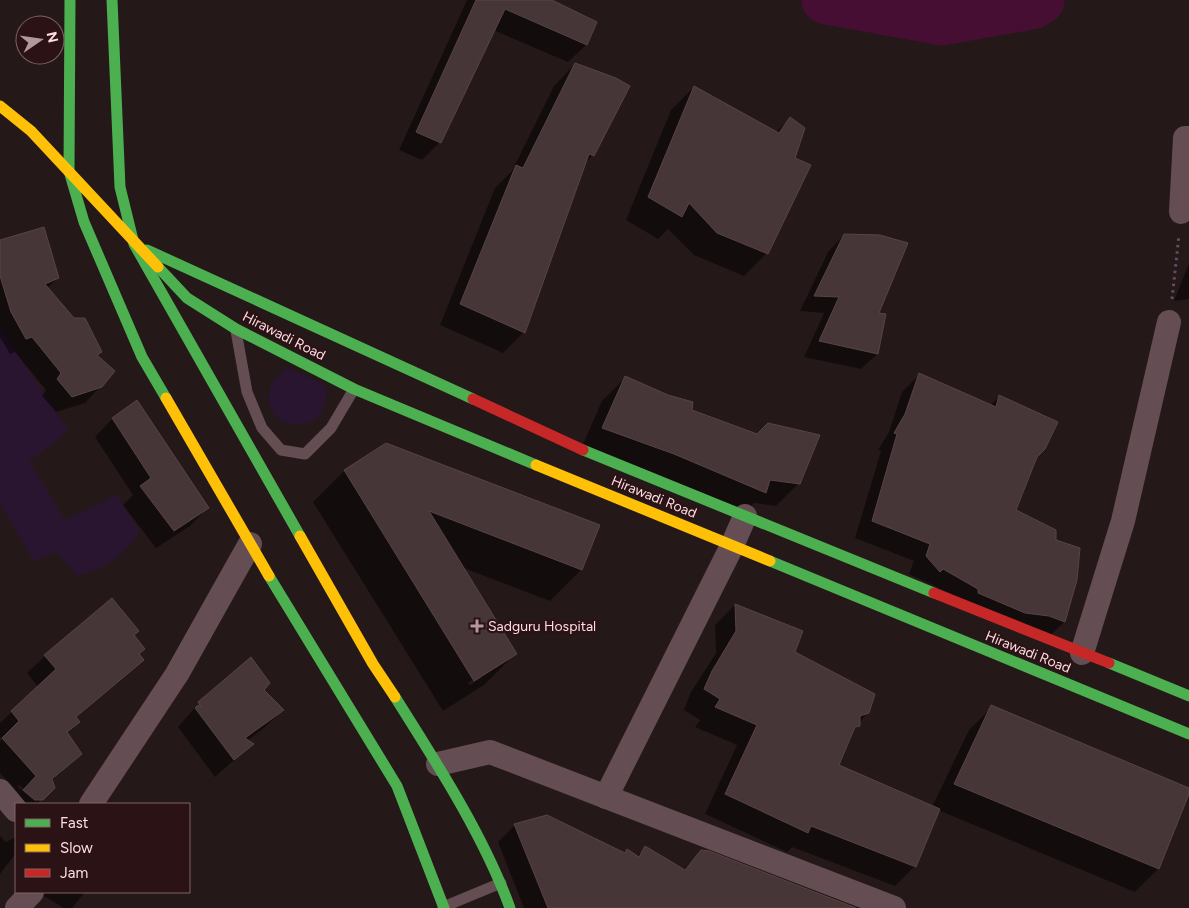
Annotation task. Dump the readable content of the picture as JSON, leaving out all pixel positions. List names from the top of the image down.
{
  "streets": {
    "street": ["Hirawadi Road"]
  },
  "places": {
    "health": ["Sadguru Hospital"]
  },
  "legend": ["Fast", "Slow", "Jam"],
  "north": "right"
}
